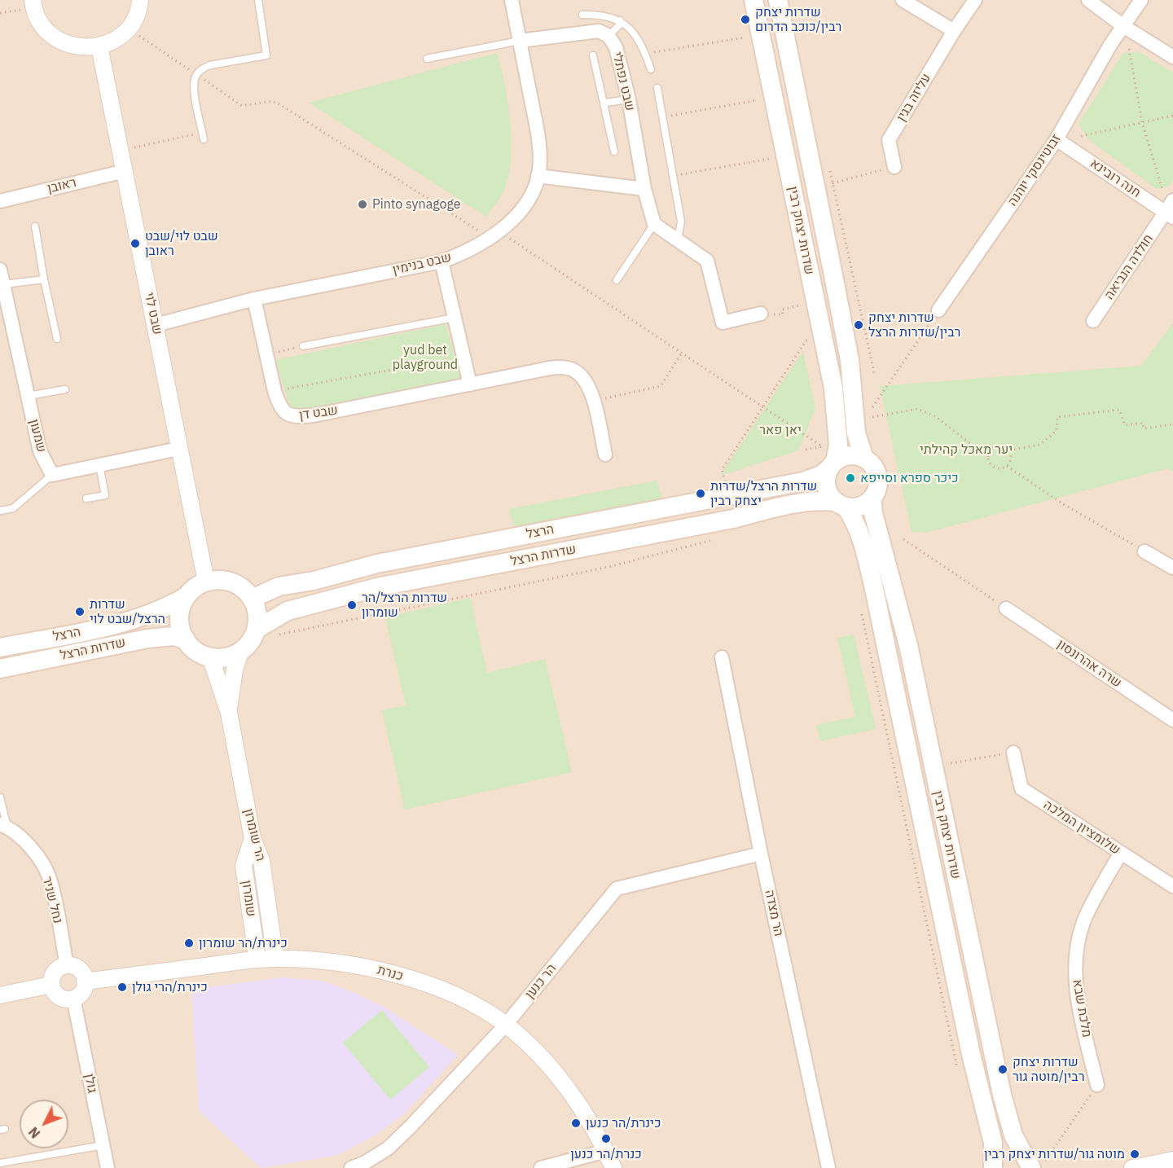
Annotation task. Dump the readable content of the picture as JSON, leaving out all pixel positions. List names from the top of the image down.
{
  "streets": {
    "main road": ["שדרות יצחק רבין", "הרצל", "שדרות הרצל"],
    "street": [
      "שבט נפתלי",
      "עליזה בגין",
      "זבוטינסקי יוהנה",
      "חנה רובינא",
      "ראובן",
      "שבט בנימין",
      "חולדה הנביאה",
      "שבט לוי",
      "שבט דן",
      "שמעון",
      "שרה אהרונסון",
      "שלומציון המלכה",
      "הר שומרון",
      "שומרון",
      "נחל שניר",
      "הר מצדה",
      "כנרת",
      "הר כנען",
      "מלכת שבא",
      "גולן"
    ]
  },
  "crossings": [
    ["שבט נפתלי", "שבט בנימין"],
    ["זבוטינסקי יוהנה", "חנה רובינא"],
    ["חנה רובינא", "חולדה הנביאה"],
    ["ראובן", "שבט לוי"],
    ["שדרות יצחק רבין", "הרצל"],
    ["שדרות יצחק רבין", "שדרות הרצל"],
    ["שבט בנימין", "שבט לוי"],
    ["שבט בנימין", "שבט דן"],
    ["שבט לוי", "הרצל"],
    ["שבט לוי", "שדרות הרצל"],
    ["הרצל", "שדרות הרצל"],
    ["שלומציון המלכה", "מלכת שבא"],
    ["הר שומרון", "שומרון"],
    ["הר שומרון", "כנרת"],
    ["שומרון", "כנרת"],
    ["נחל שניר", "כנרת"],
    ["נחל שניר", "גולן"],
    ["הר מצדה", "הר כנען"],
    ["כנרת", "הר כנען"],
    ["כנרת", "גולן"]
  ],
  "parks": ["yud bet playground", "יאן פאר", "יער מאכל קהילתי"],
  "places": [
    "שדרות יצחק רבין/כוכב הדרום",
    "Pinto synagoge",
    "שבט לוי/שבט ראובן",
    "שדרות יצחק רבין/שדרות הרצל",
    "כיכר ספרא וסייפא",
    "שדרות הרצל/שדרות יצחק רבין",
    "שדרות הרצל/הר שומרון",
    "שדרות הרצל/שבט לוי",
    "כינרת/הר שומרון",
    "כינרת/הרי גולן",
    "שדרות יצחק רבין/מוטה גור",
    "כינרת/הר כנען",
    "כנרת/הר כנען",
    "מוטה גור/שדרות יצחק רבין"
  ],
  "north": "bottom left"
}
